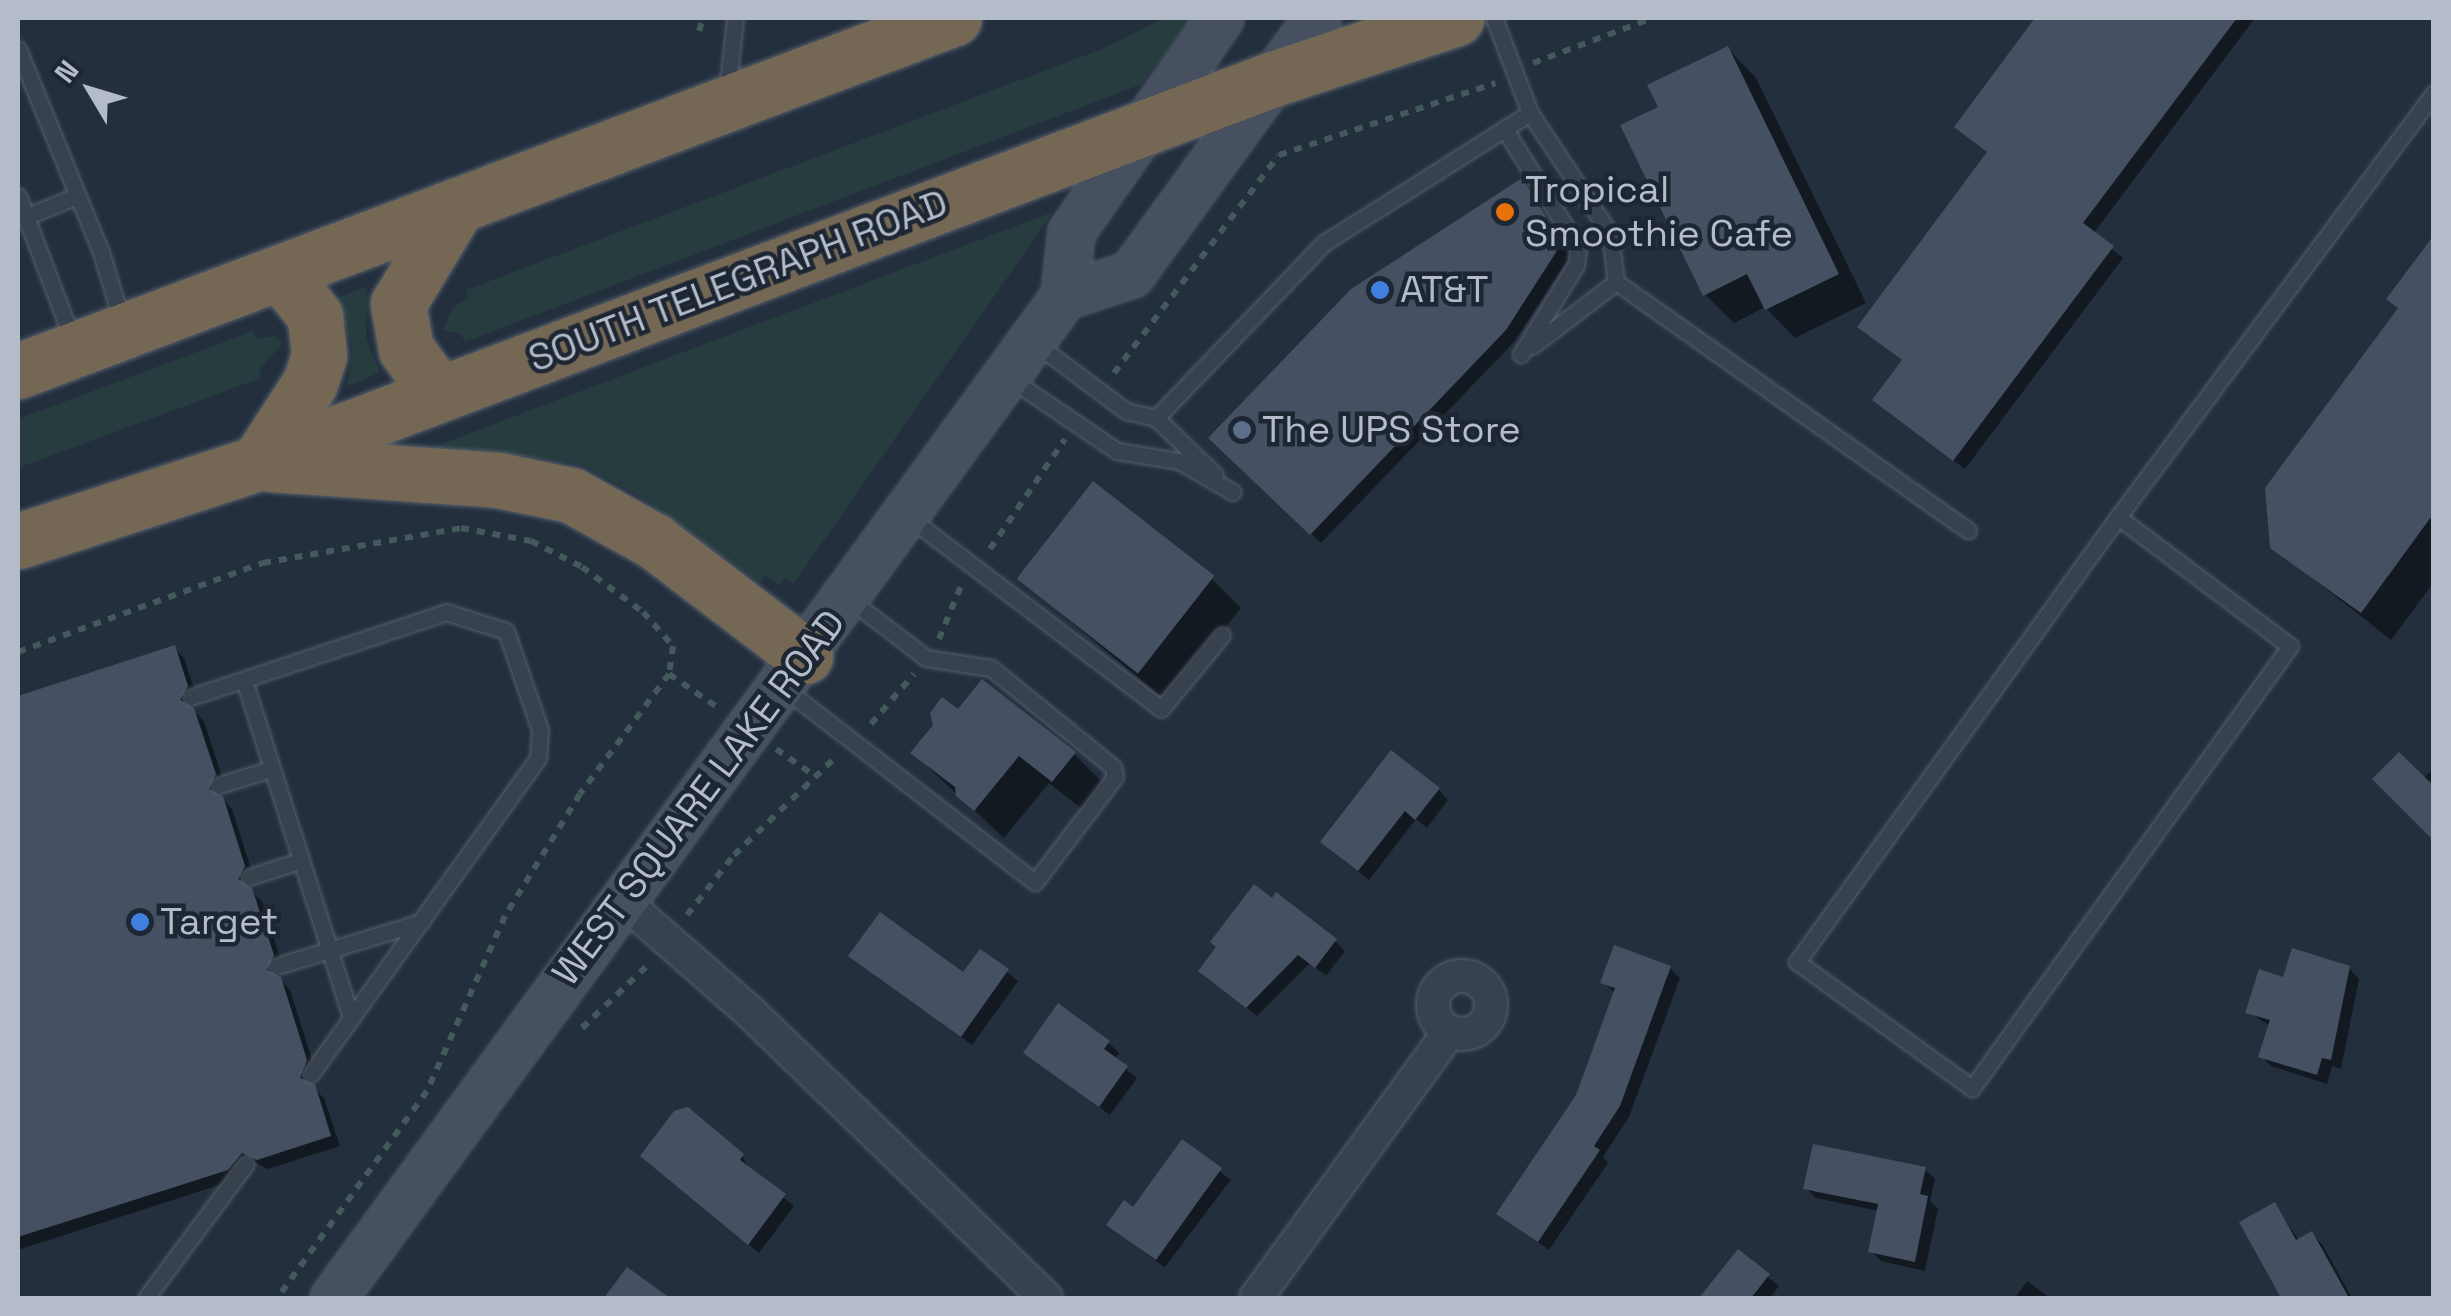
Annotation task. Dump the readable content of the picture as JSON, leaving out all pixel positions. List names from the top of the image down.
{
  "streets": {
    "highway": ["SOUTH TELEGRAPH ROAD"],
    "street": ["WEST SQUARE LAKE ROAD"]
  },
  "crossings": [
    ["SOUTH TELEGRAPH ROAD", "WEST SQUARE LAKE ROAD"]
  ],
  "places": [
    "Tropical Smoothie Cafe",
    "AT&T",
    "The UPS Store",
    "Target"
  ],
  "north": "top left"
}
